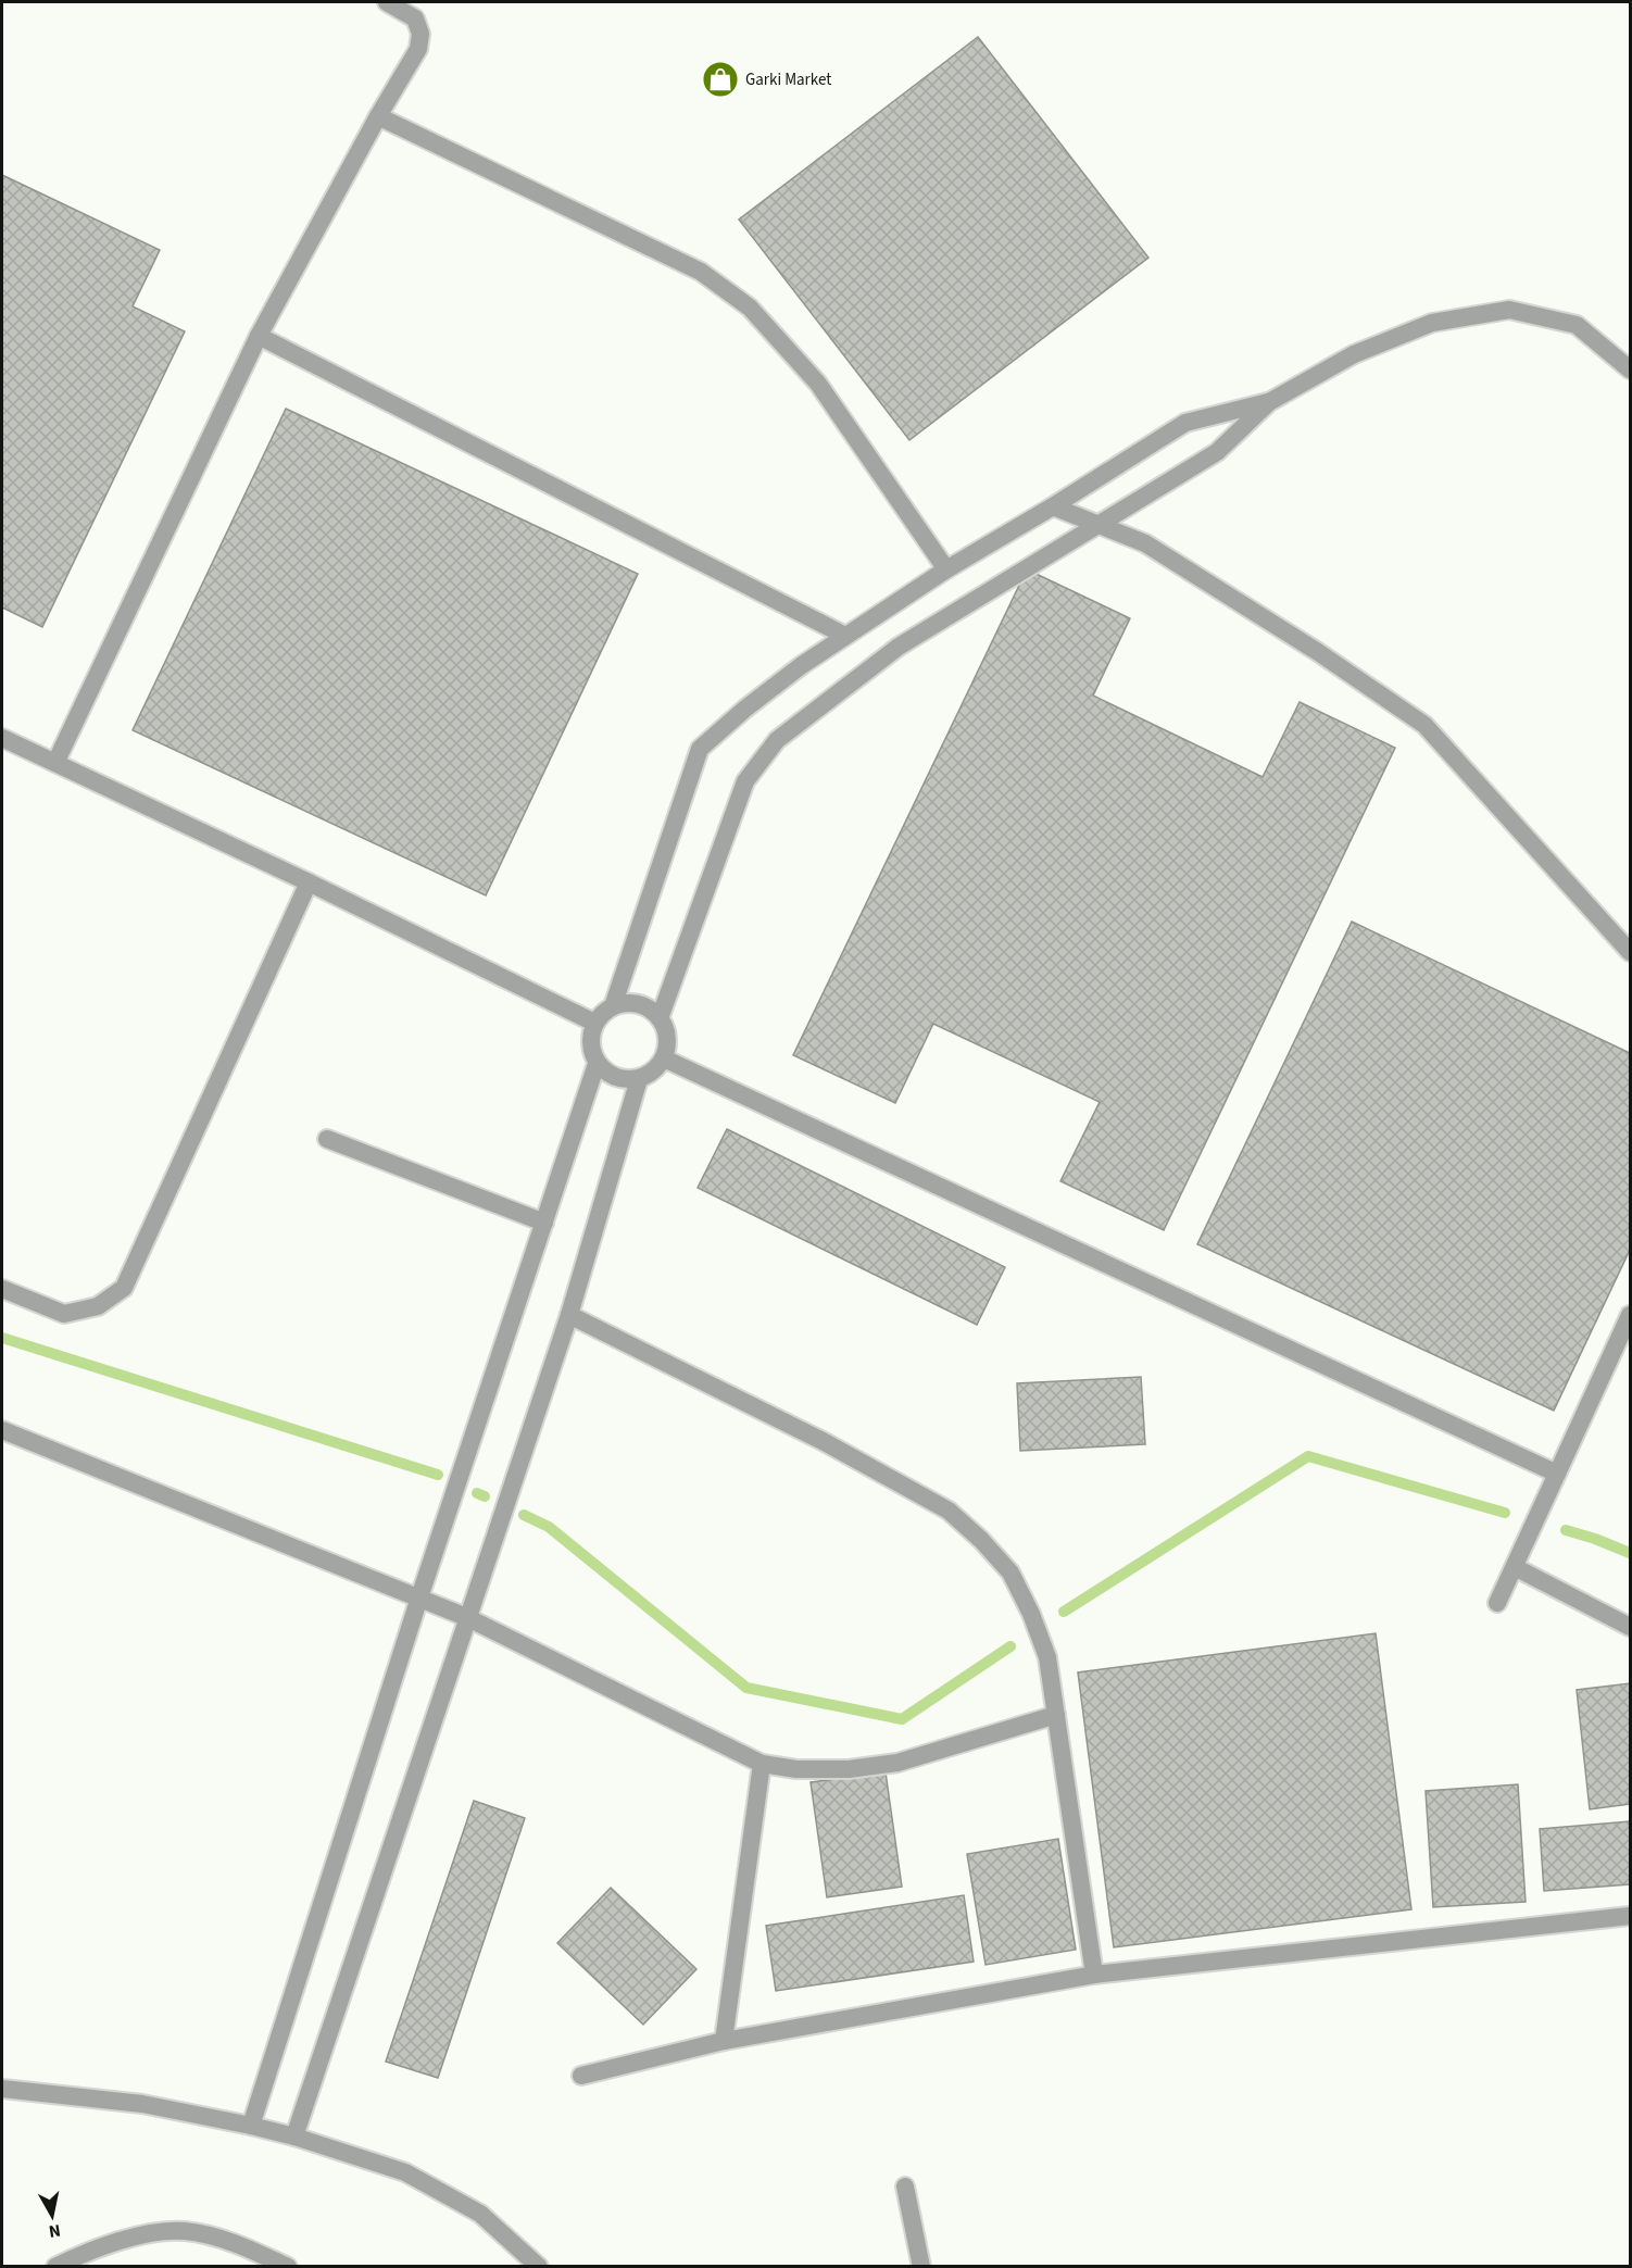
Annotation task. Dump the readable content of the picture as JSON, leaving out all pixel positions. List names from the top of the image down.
{
  "places": {
    "shop": ["Garki Market"]
  },
  "north": "bottom"
}
